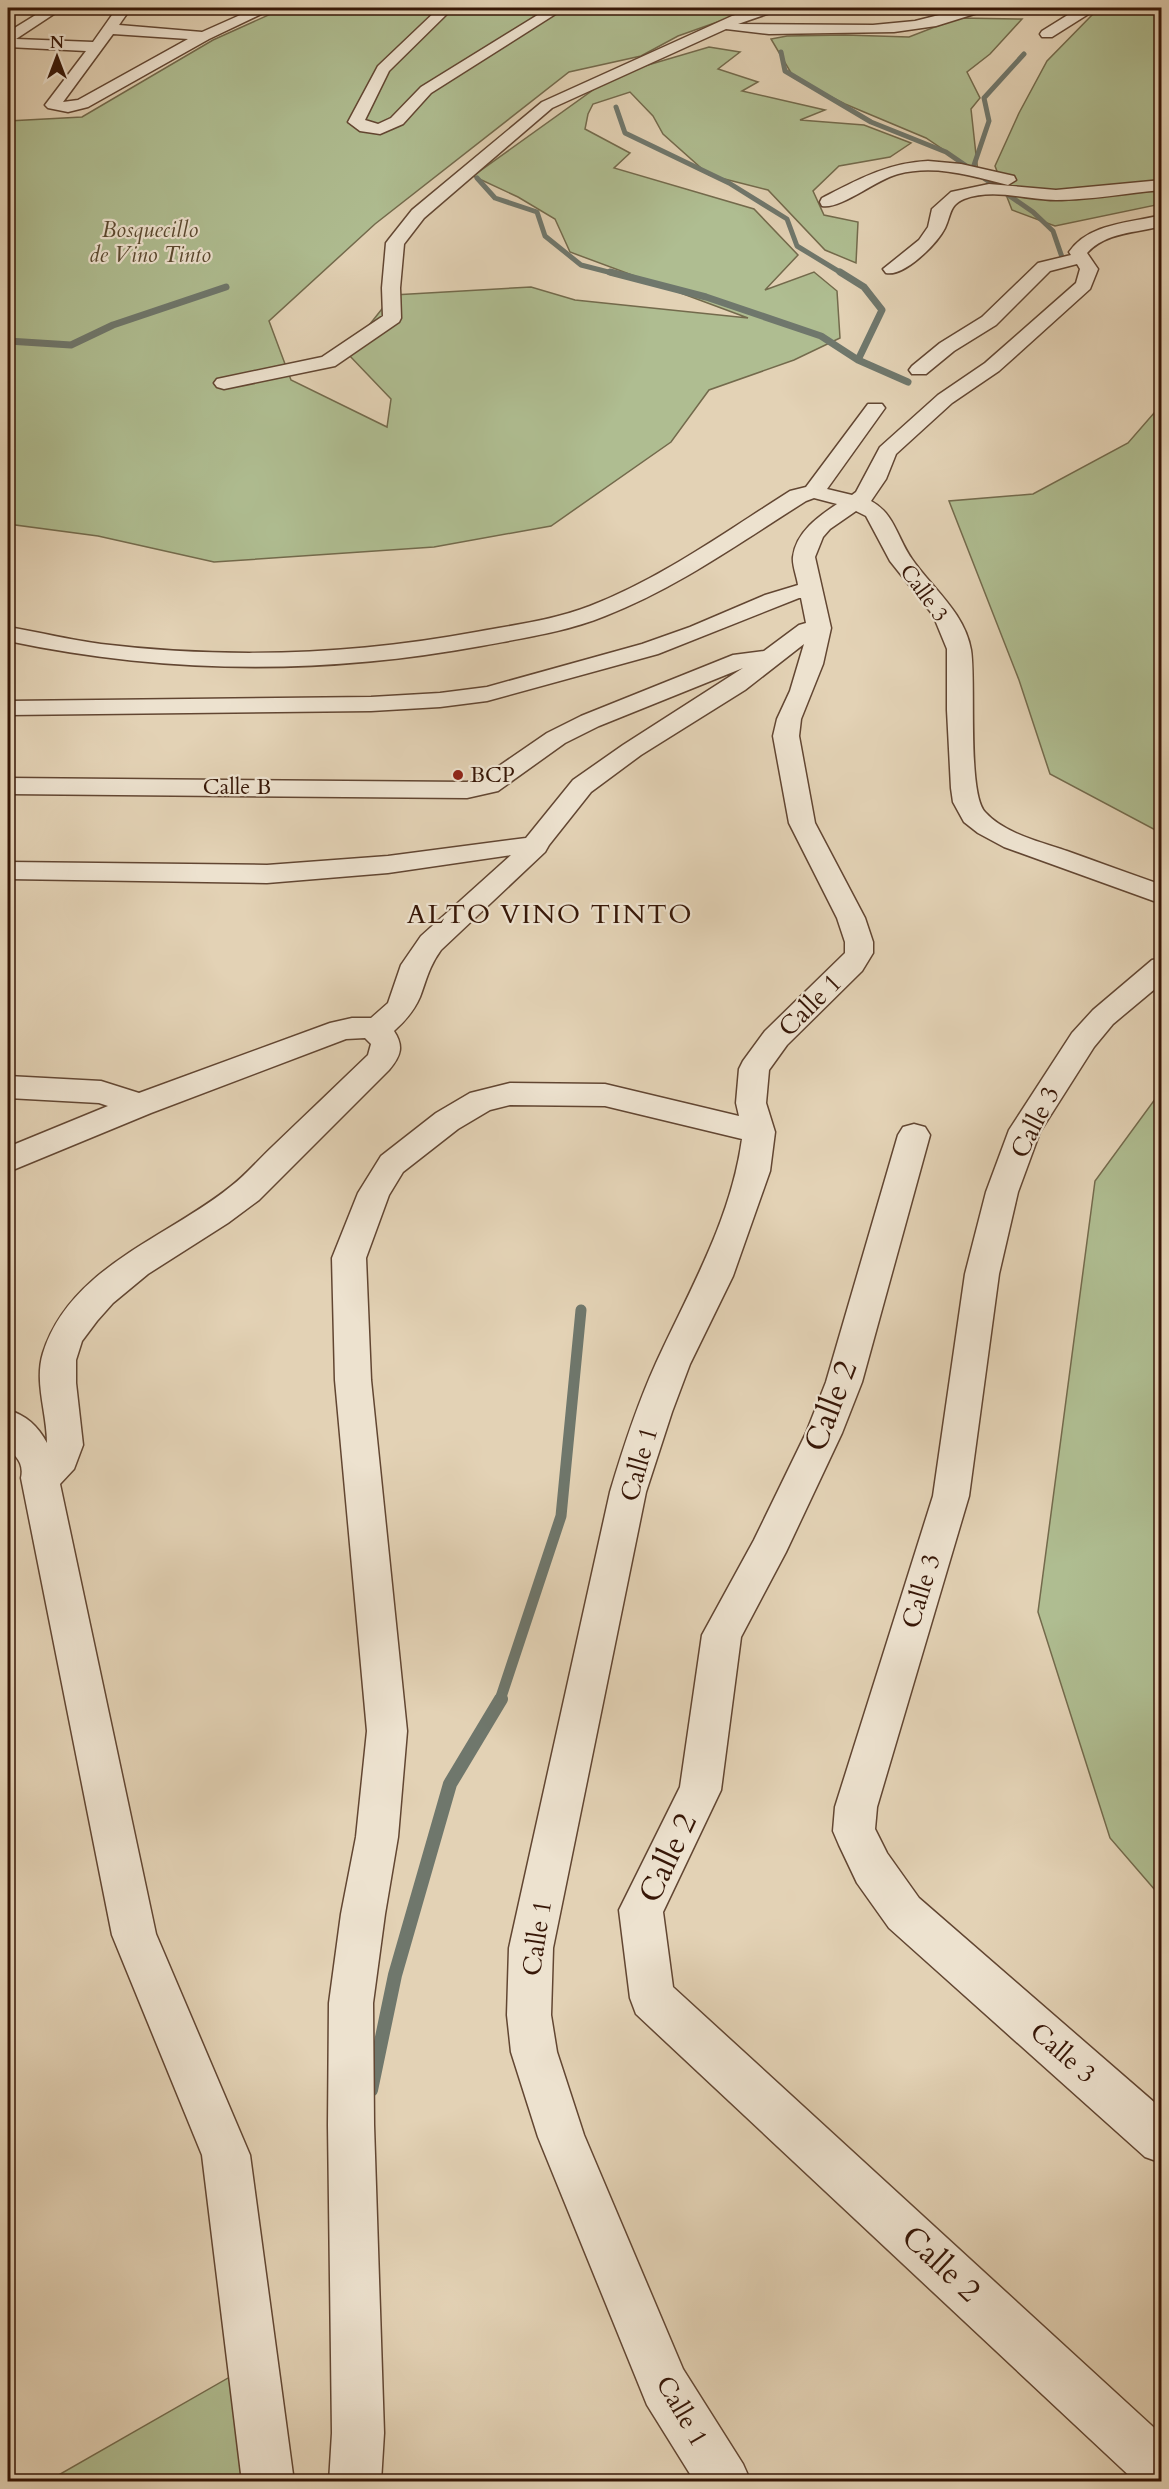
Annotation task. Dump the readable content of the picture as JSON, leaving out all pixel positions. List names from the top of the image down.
{
  "streets": {
    "street": [
      "Calle 3",
      "Calle B",
      "Calle 1",
      "Calle 2"
    ]
  },
  "crossings": [
    ["Calle 3", "Calle 1"]
  ],
  "districts": ["ALTO VINO TINTO"],
  "parks": ["Bosquecillo de Vino Tinto"],
  "places": ["BCP"],
  "north": "top"
}
